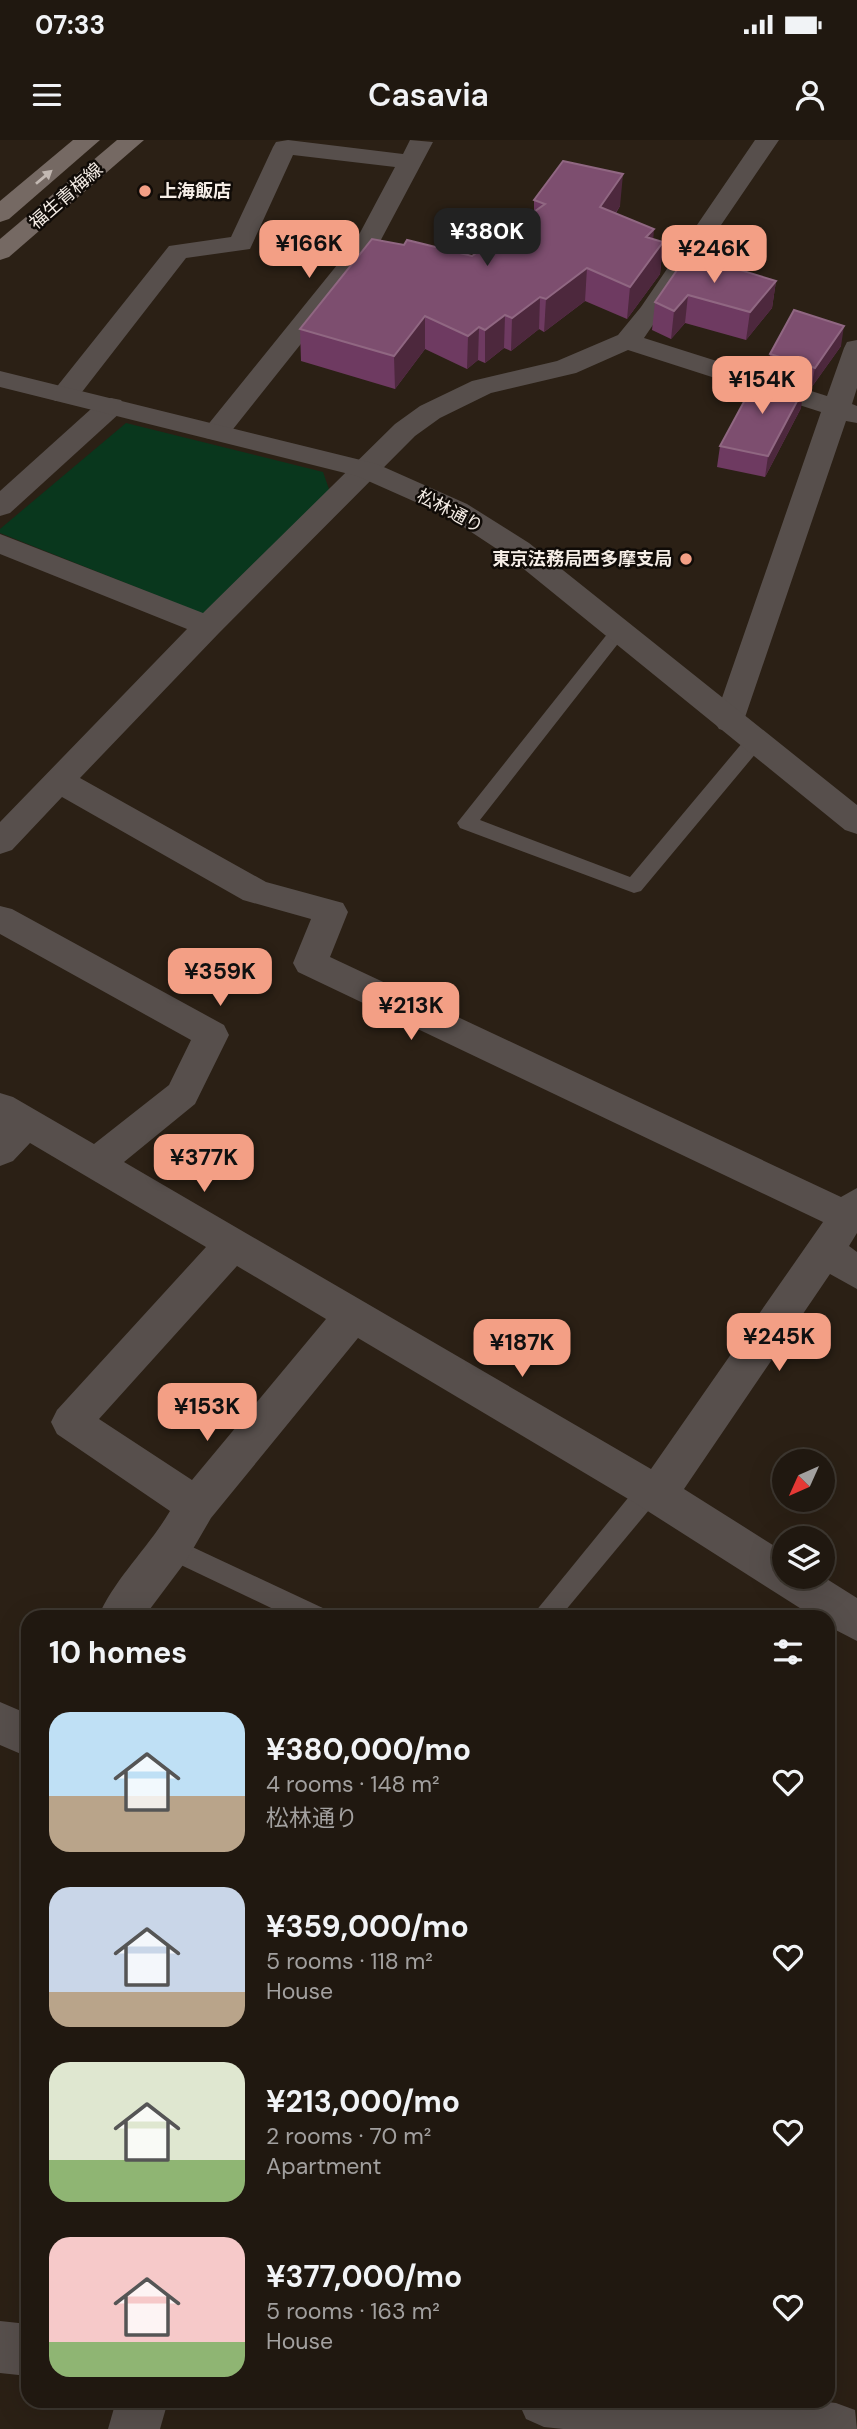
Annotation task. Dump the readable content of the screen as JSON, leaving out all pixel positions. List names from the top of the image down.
{
  "streets": {
    "main road": ["福生青梅線"],
    "street": ["松林通り"]
  },
  "places": ["上海飯店", "東京法務局西多摩支局"],
  "north": "bottom left",
  "page": {
    "status": "07:33",
    "header": "Casavia",
    "price": [
      "¥380K",
      "¥166K",
      "¥246K",
      "¥154K",
      "¥359K",
      "¥213K",
      "¥377K",
      "¥245K",
      "¥187K",
      "¥153K"
    ],
    "heading": "10 homes",
    "list": [
      {
        "name": "¥380,000/mo",
        "note": "4 rooms · 148 m² · 松林通り"
      },
      {
        "name": "¥359,000/mo",
        "note": "5 rooms · 118 m² · House"
      },
      {
        "name": "¥213,000/mo",
        "note": "2 rooms · 70 m² · Apartment"
      },
      {
        "name": "¥377,000/mo",
        "note": "5 rooms · 163 m² · House"
      }
    ]
  }
}
